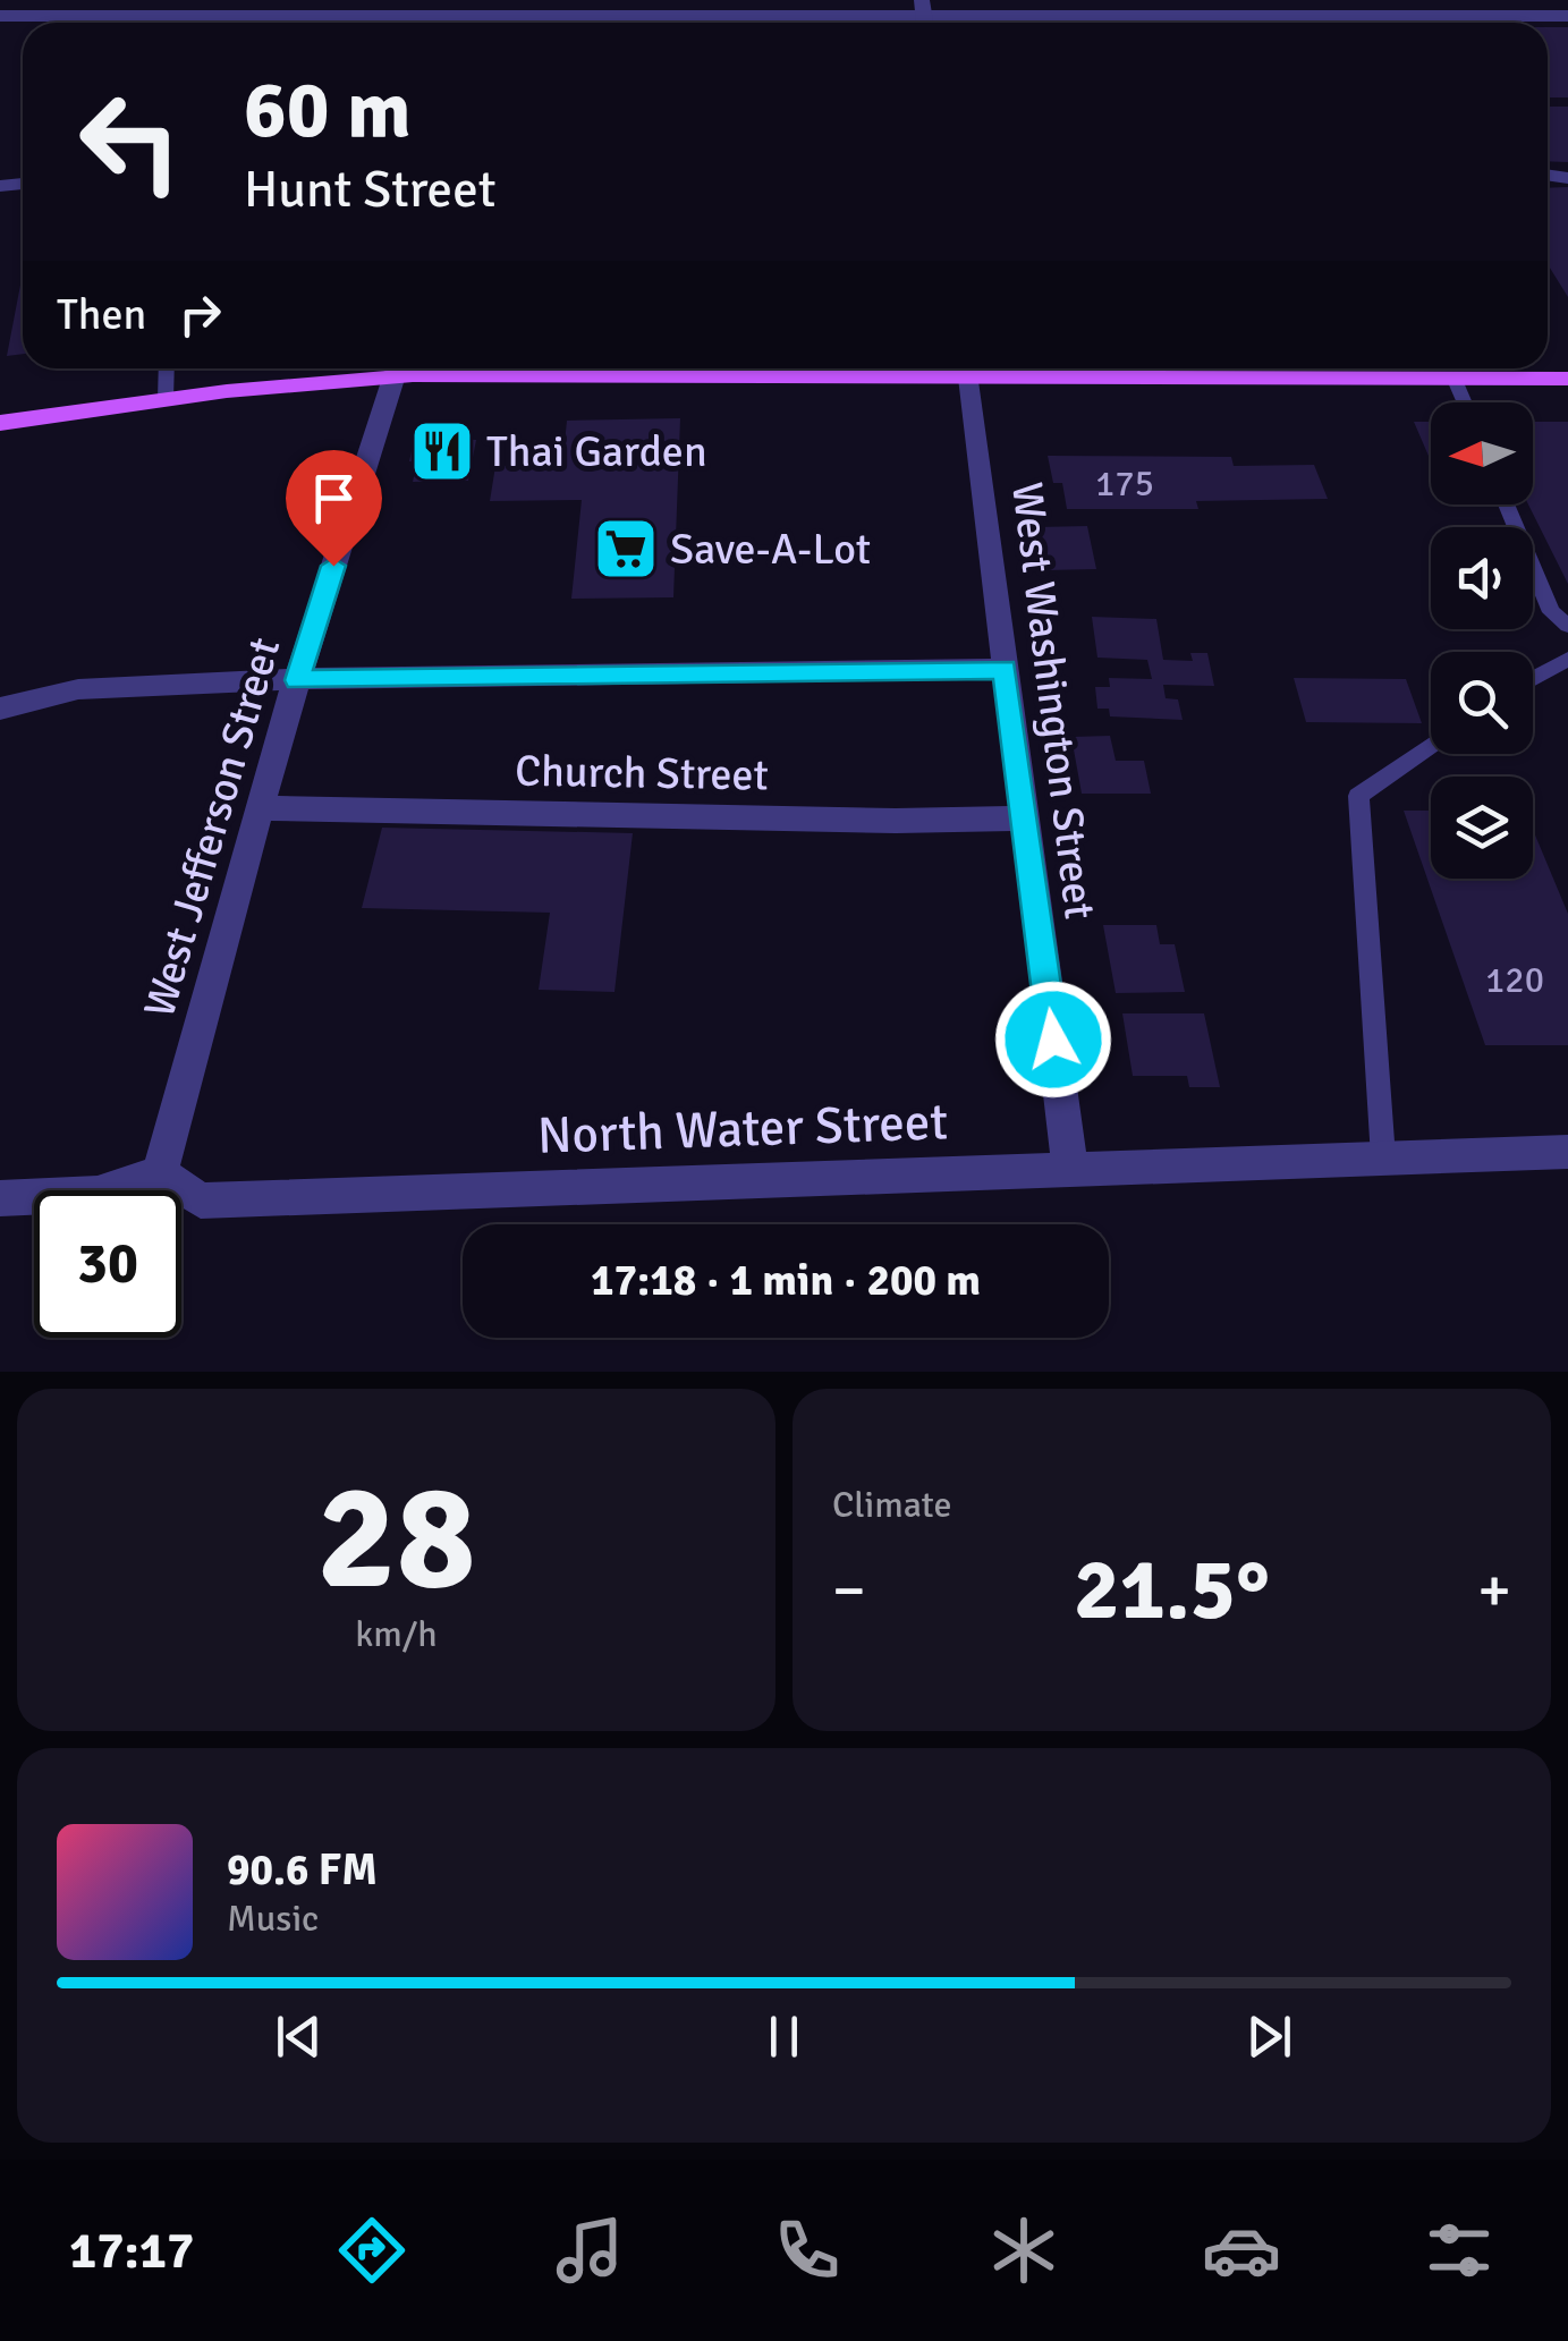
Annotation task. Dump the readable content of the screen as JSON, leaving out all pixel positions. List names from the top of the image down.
{
  "streets": {
    "street": [
      "West Washington Street",
      "Church Street",
      "West Jefferson Street",
      "North Water Street"
    ]
  },
  "crossings": [
    ["West Washington Street", "Church Street"],
    ["West Washington Street", "North Water Street"],
    ["Church Street", "West Jefferson Street"],
    ["West Jefferson Street", "North Water Street"]
  ],
  "places": {
    "restaurant": ["Thai Garden"],
    "supermarket": ["Save-A-Lot"]
  },
  "house_numbers": ["175", "120"],
  "north": "left",
  "page": {
    "turn": ["60 m", "Hunt Street"],
    "then": "Then",
    "limit": "30",
    "trip": "17:18 · 1 min · 200 m",
    "tile": [
      ["28", "km/h"],
      "Climate"
    ],
    "heat": ["−", "21.5°", "+"],
    "song": ["90.6 FM", "Music"],
    "tabs": "17:17"
  }
}
